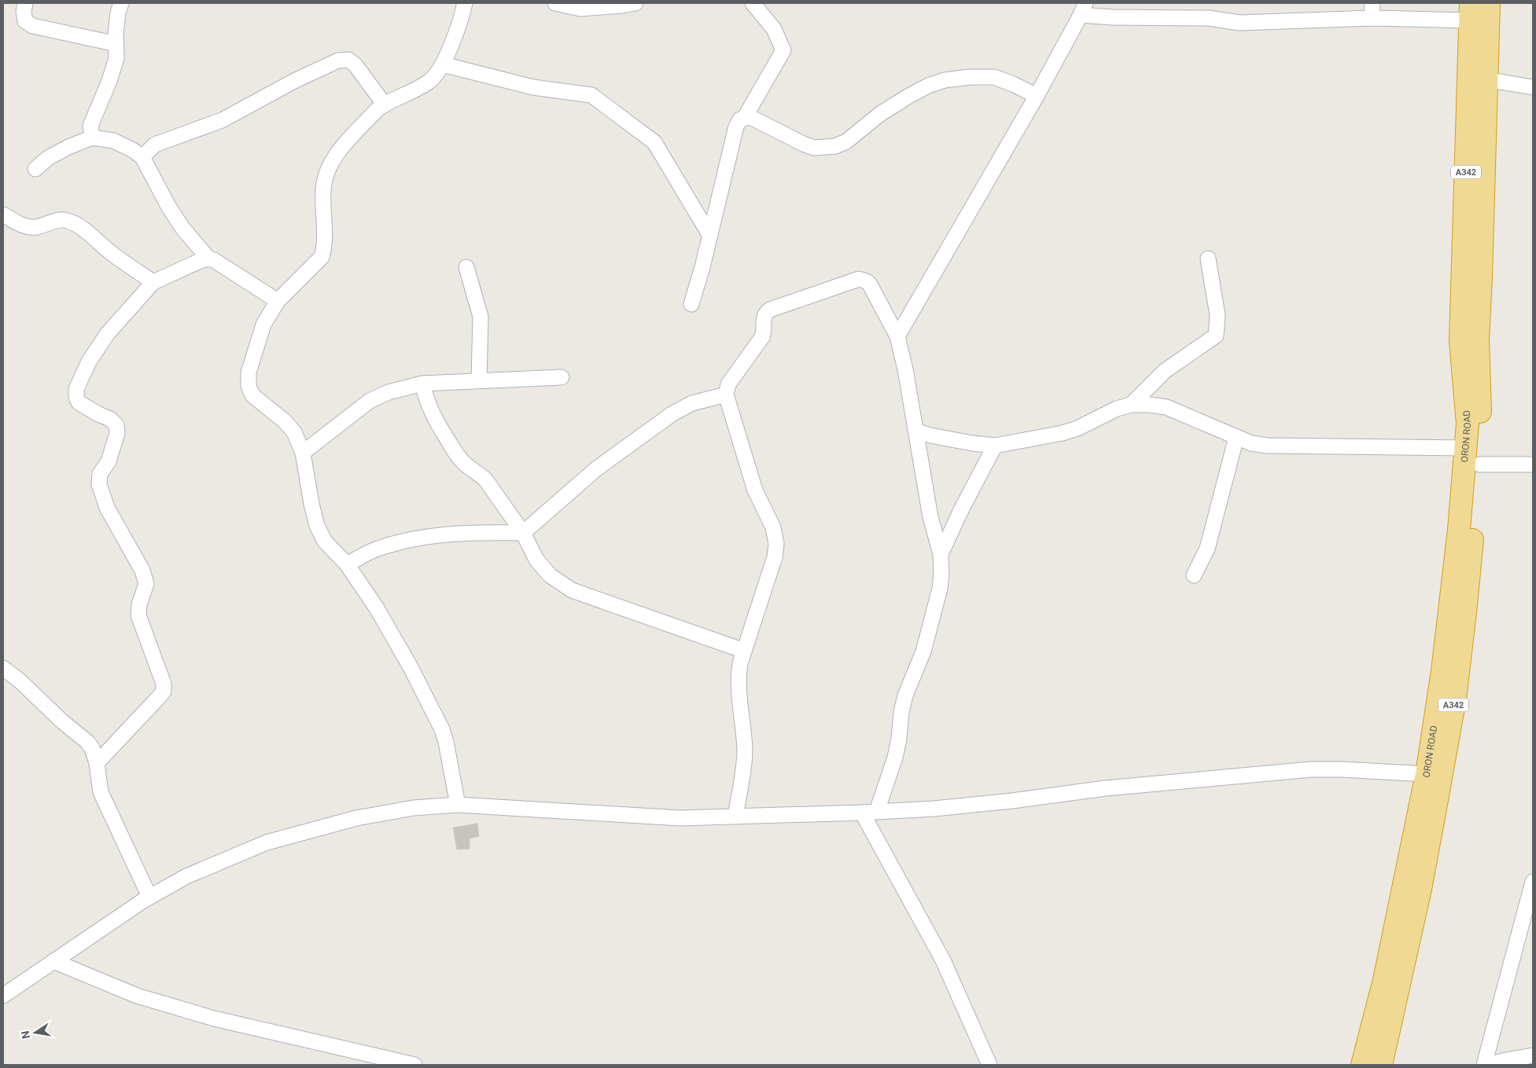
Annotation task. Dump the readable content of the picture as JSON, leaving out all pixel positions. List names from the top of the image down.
{
  "streets": {
    "highway": ["A342", "ORON ROAD"]
  },
  "north": "left"
}
